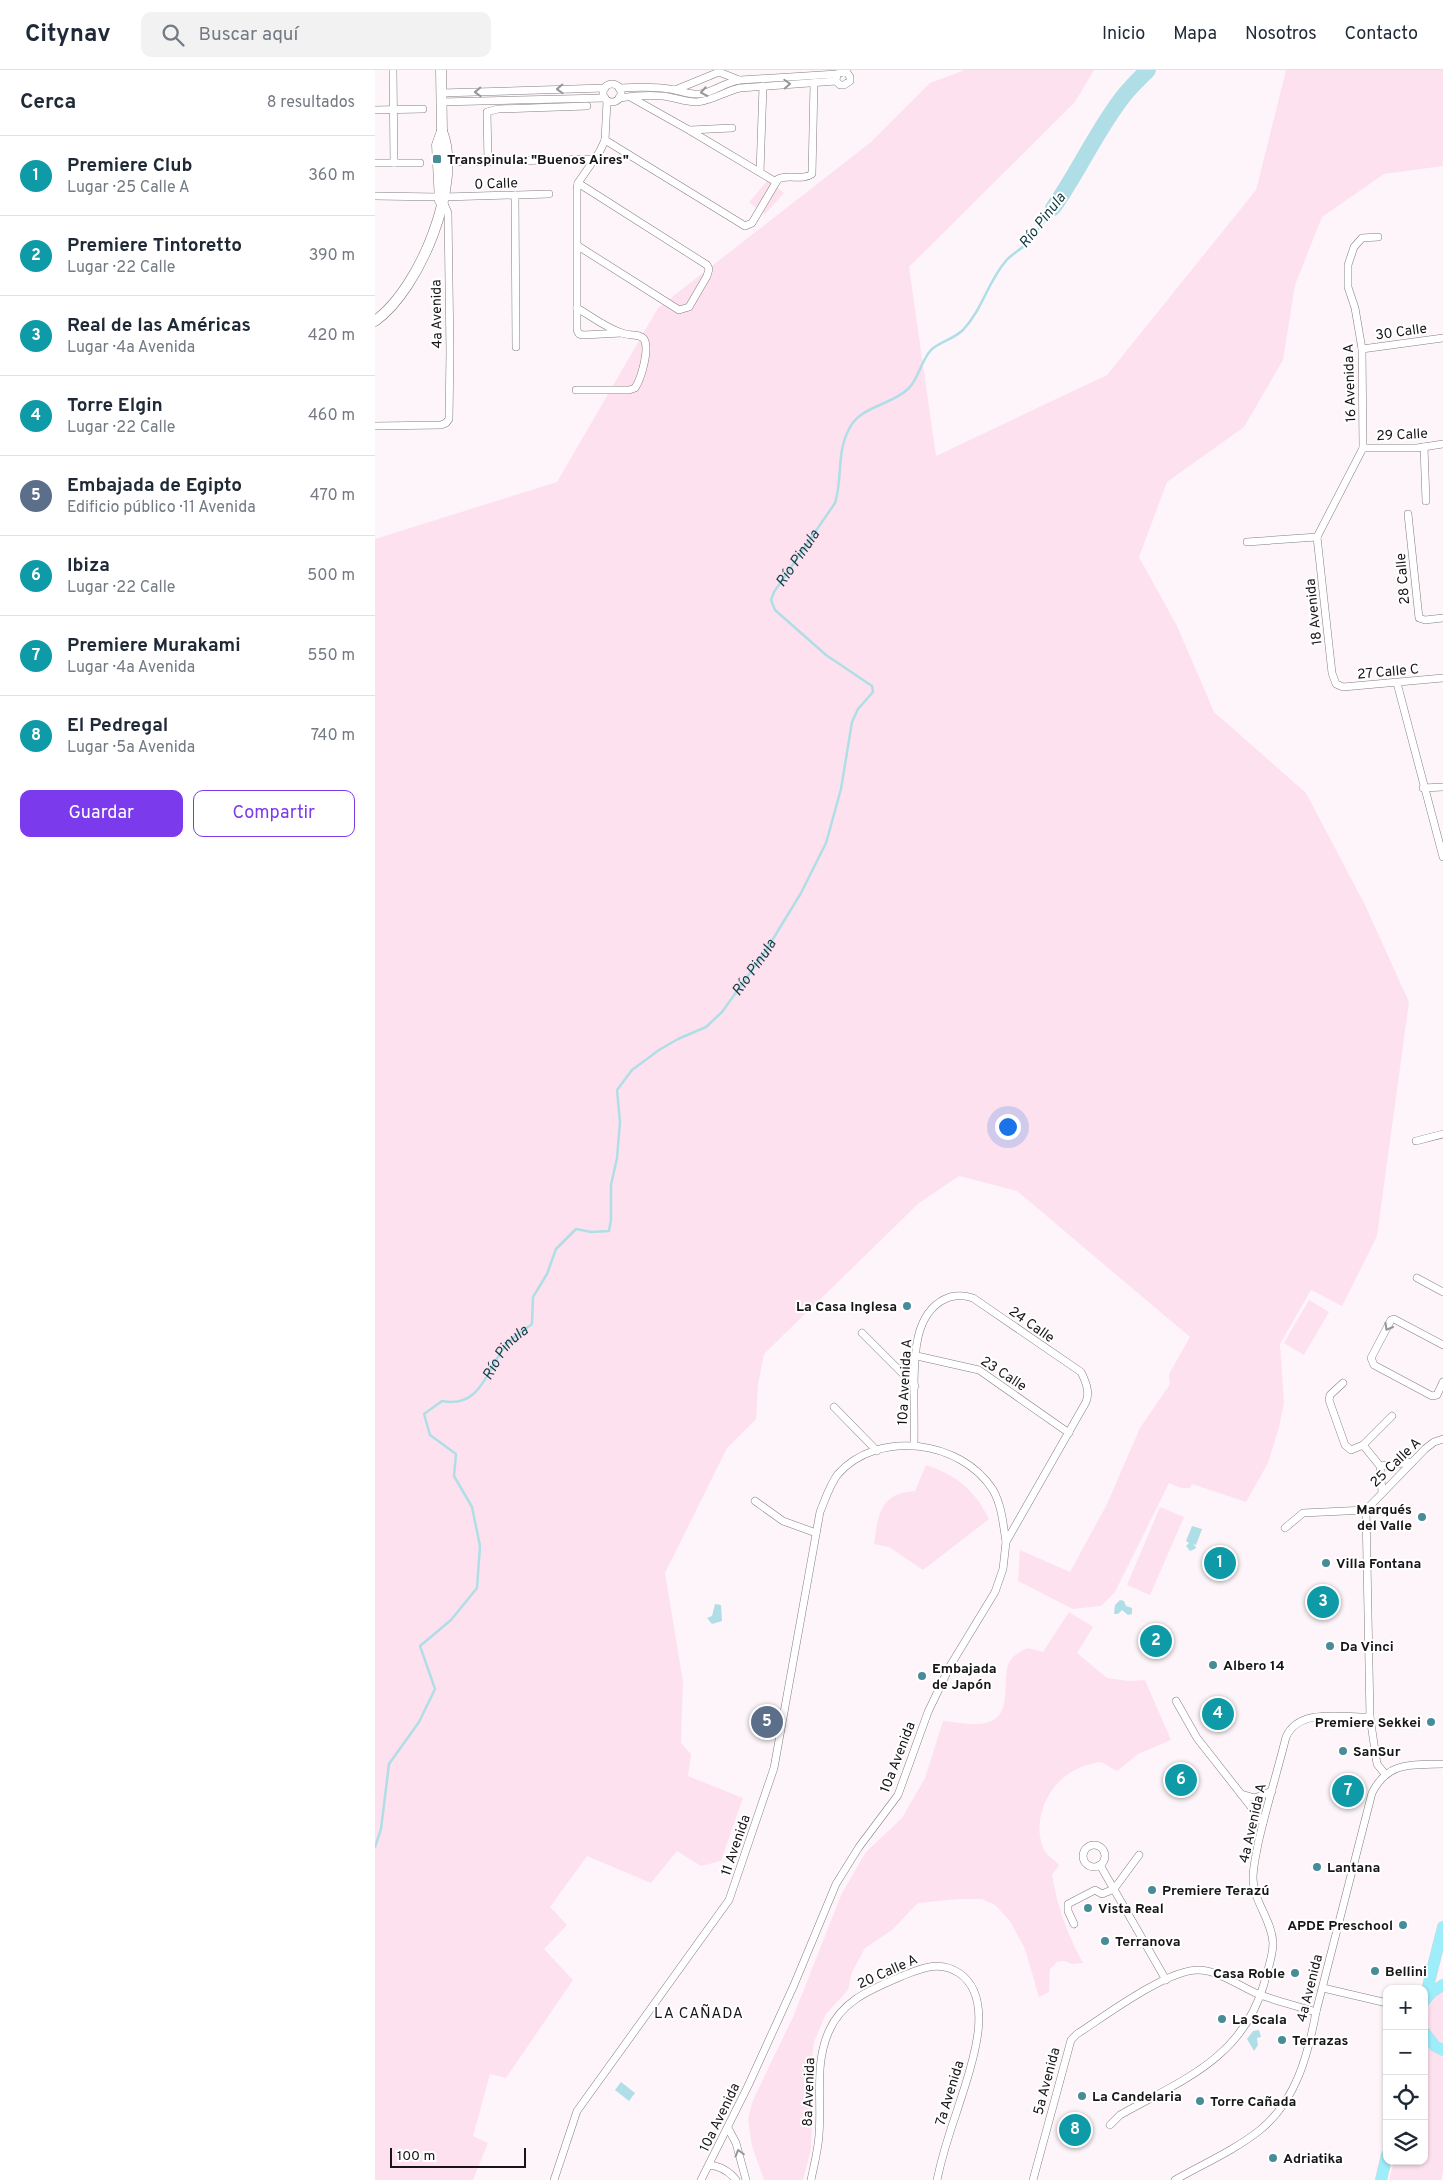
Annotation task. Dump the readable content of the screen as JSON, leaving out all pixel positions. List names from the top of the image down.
{
  "streets": {
    "main road": ["4a Avenida"],
    "street": [
      "0 Calle",
      "30 Calle",
      "16 Avenida A",
      "29 Calle",
      "28 Calle",
      "18 Avenida",
      "27 Calle C",
      "24 Calle",
      "23 Calle",
      "10a Avenida A",
      "25 Calle A",
      "10a Avenida",
      "4a Avenida A",
      "11 Avenida",
      "20 Calle A",
      "5a Avenida",
      "8a Avenida",
      "7a Avenida"
    ]
  },
  "crossings": [
    ["0 Calle", "4a Avenida"],
    ["4a Avenida", "5a Avenida"],
    ["30 Calle", "16 Avenida A"],
    ["16 Avenida A", "29 Calle"],
    ["16 Avenida A", "18 Avenida"],
    ["18 Avenida", "27 Calle C"],
    ["24 Calle", "10a Avenida A"],
    ["24 Calle", "10a Avenida"],
    ["23 Calle", "10a Avenida A"],
    ["23 Calle", "10a Avenida"],
    ["4a Avenida A", "5a Avenida"],
    ["20 Calle A", "8a Avenida"],
    ["20 Calle A", "7a Avenida"]
  ],
  "districts": ["LA CAÑADA"],
  "water": ["Río Pinula"],
  "places": {
    "transit": ["Transpinula: \"Buenos Aires\""],
    "other": [
      "La Casa Inglesa",
      "Marqués del Valle",
      "Villa Fontana",
      "Da Vinci",
      "Albero 14",
      "Embajada de Japón",
      "Premiere Sekkei",
      "SanSur",
      "Lantana",
      "Premiere Terazú",
      "Vista Real",
      "APDE Preschool",
      "Terranova",
      "Bellini",
      "Casa Roble",
      "La Scala",
      "Terrazas",
      "La Candelaria",
      "Torre Cañada",
      "Adriatika"
    ]
  },
  "scale_bar": "100 m",
  "page": {
    "header": "Citynav",
    "search": "Buscar aquí",
    "nav": [
      "Inicio",
      "Mapa",
      "Nosotros",
      "Contacto"
    ],
    "heading": ["Cerca", "8 resultados"],
    "list": [
      {
        "mark": "1",
        "name": "Premiere Club",
        "note": "Lugar · 25 Calle A",
        "value": "360 m"
      },
      {
        "mark": "2",
        "name": "Premiere Tintoretto",
        "note": "Lugar · 22 Calle",
        "value": "390 m"
      },
      {
        "mark": "3",
        "name": "Real de las Américas",
        "note": "Lugar · 4a Avenida",
        "value": "420 m"
      },
      {
        "mark": "4",
        "name": "Torre Elgin",
        "note": "Lugar · 22 Calle",
        "value": "460 m"
      },
      {
        "mark": "5",
        "name": "Embajada de Egipto",
        "note": "Edificio público · 11 Avenida",
        "value": "470 m"
      },
      {
        "mark": "6",
        "name": "Ibiza",
        "note": "Lugar · 22 Calle",
        "value": "500 m"
      },
      {
        "mark": "7",
        "name": "Premiere Murakami",
        "note": "Lugar · 4a Avenida",
        "value": "550 m"
      },
      {
        "mark": "8",
        "name": "El Pedregal",
        "note": "Lugar · 5a Avenida",
        "value": "740 m"
      }
    ],
    "buttons": ["Guardar", "Compartir"],
    "pins": [
      "1",
      "3",
      "2",
      "4",
      "5",
      "6",
      "7",
      "8"
    ],
    "map_buttons": ["+", "−"],
    "scale": "100 m"
  }
}
